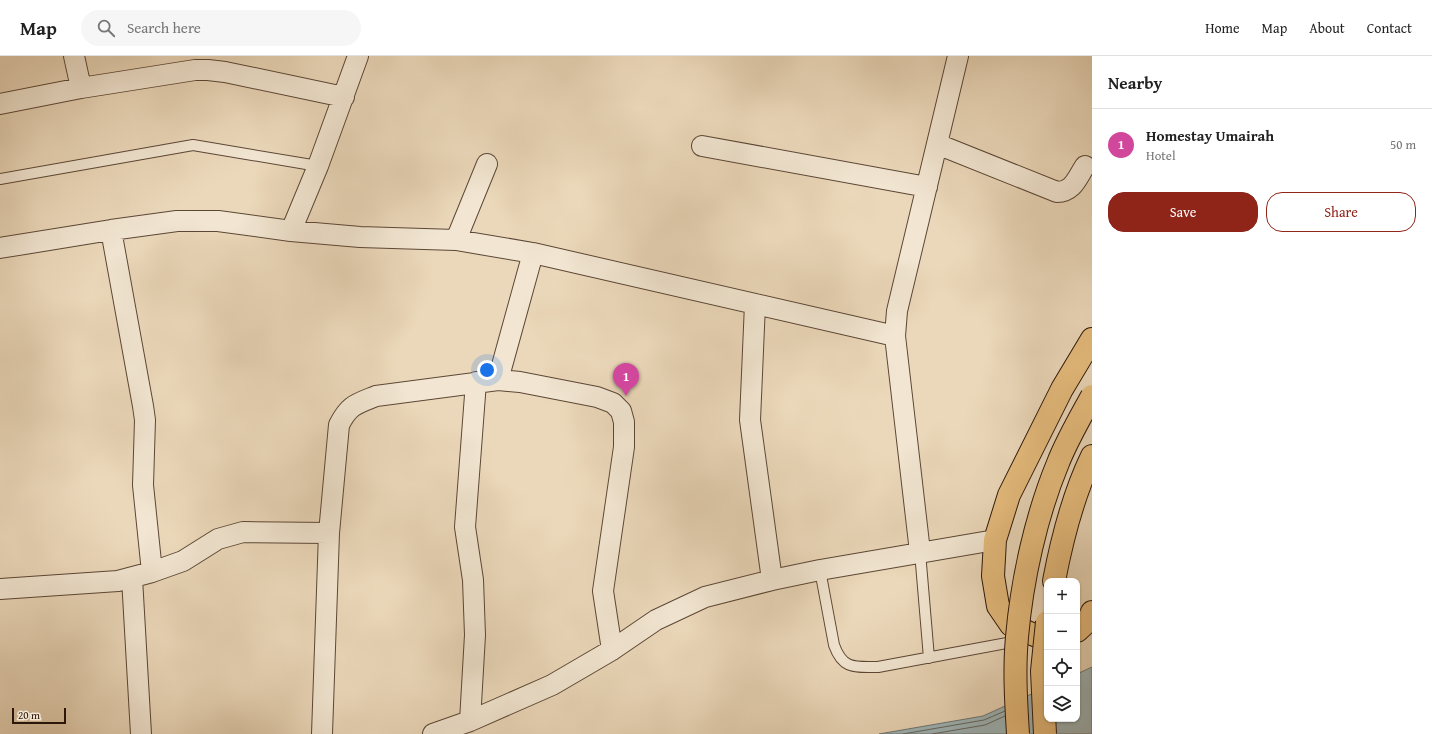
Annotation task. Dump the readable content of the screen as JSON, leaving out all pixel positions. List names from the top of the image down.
{
  "scale_bar": "20 m",
  "page": {
    "header": "Map",
    "search": "Search here",
    "nav": [
      "Home",
      "Map",
      "About",
      "Contact"
    ],
    "heading": "Nearby",
    "list": [
      {
        "mark": "1",
        "name": "Homestay Umairah",
        "note": "Hotel",
        "value": "50 m"
      }
    ],
    "buttons": ["Save", "Share"],
    "pins": "1",
    "map_buttons": ["+", "−"],
    "scale": "20 m"
  }
}
